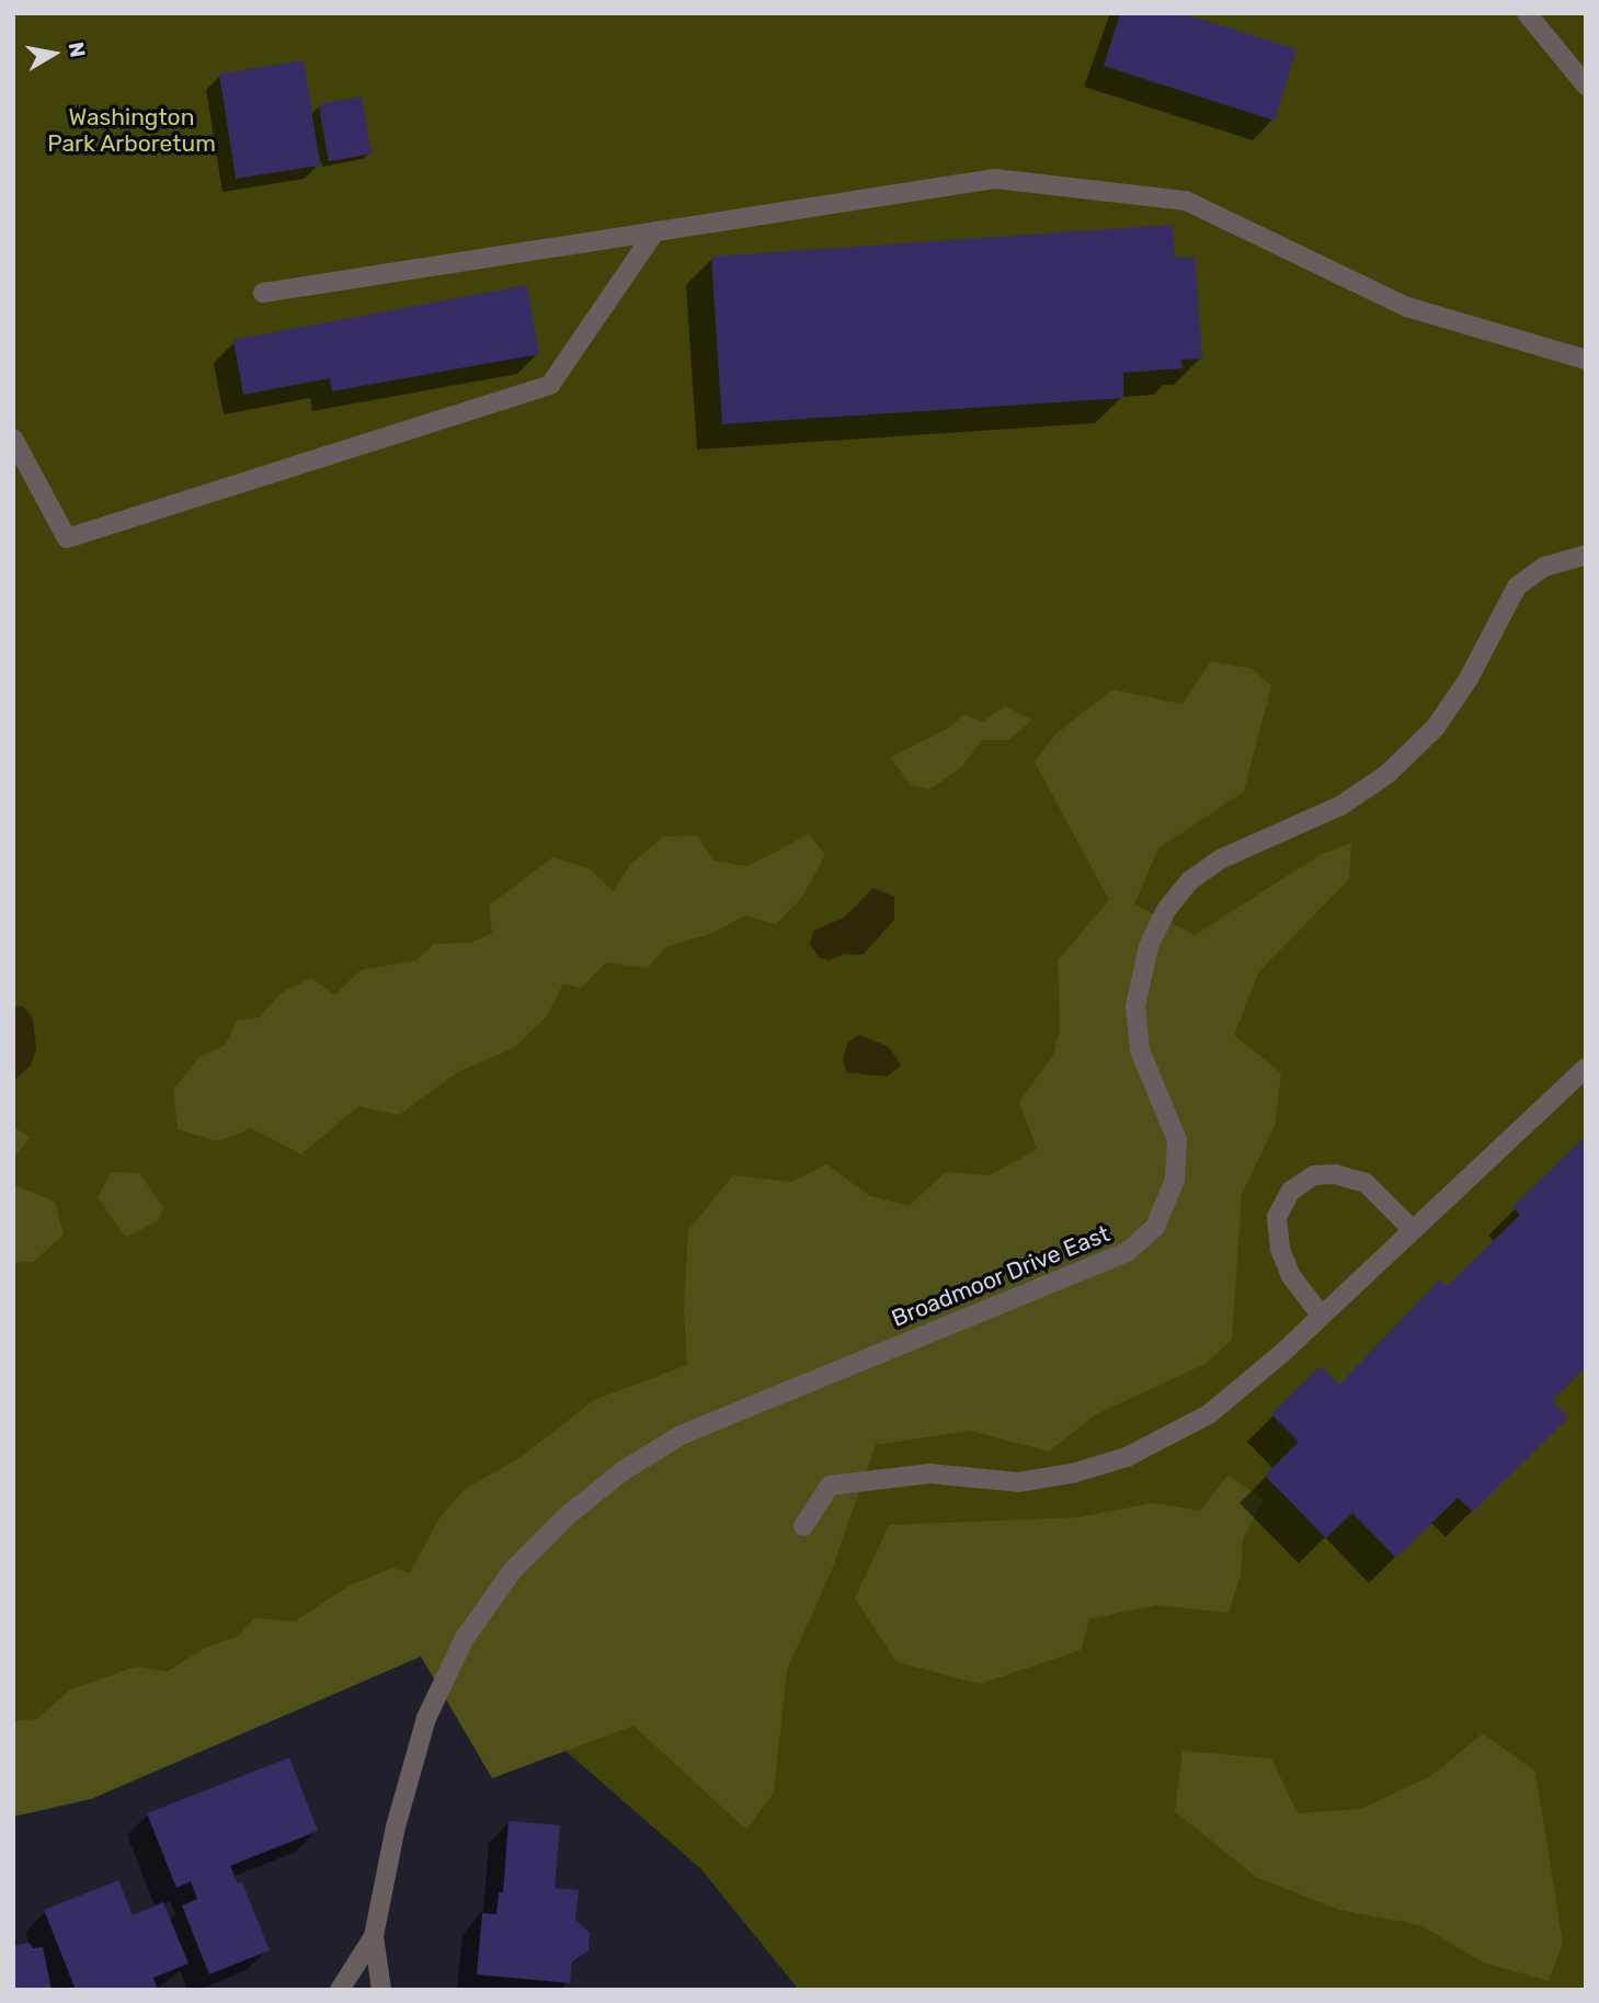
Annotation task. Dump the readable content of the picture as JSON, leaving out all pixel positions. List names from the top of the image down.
{
  "streets": {
    "street": ["Broadmoor Drive East"]
  },
  "parks": ["Washington Park Arboretum"],
  "north": "right"
}
